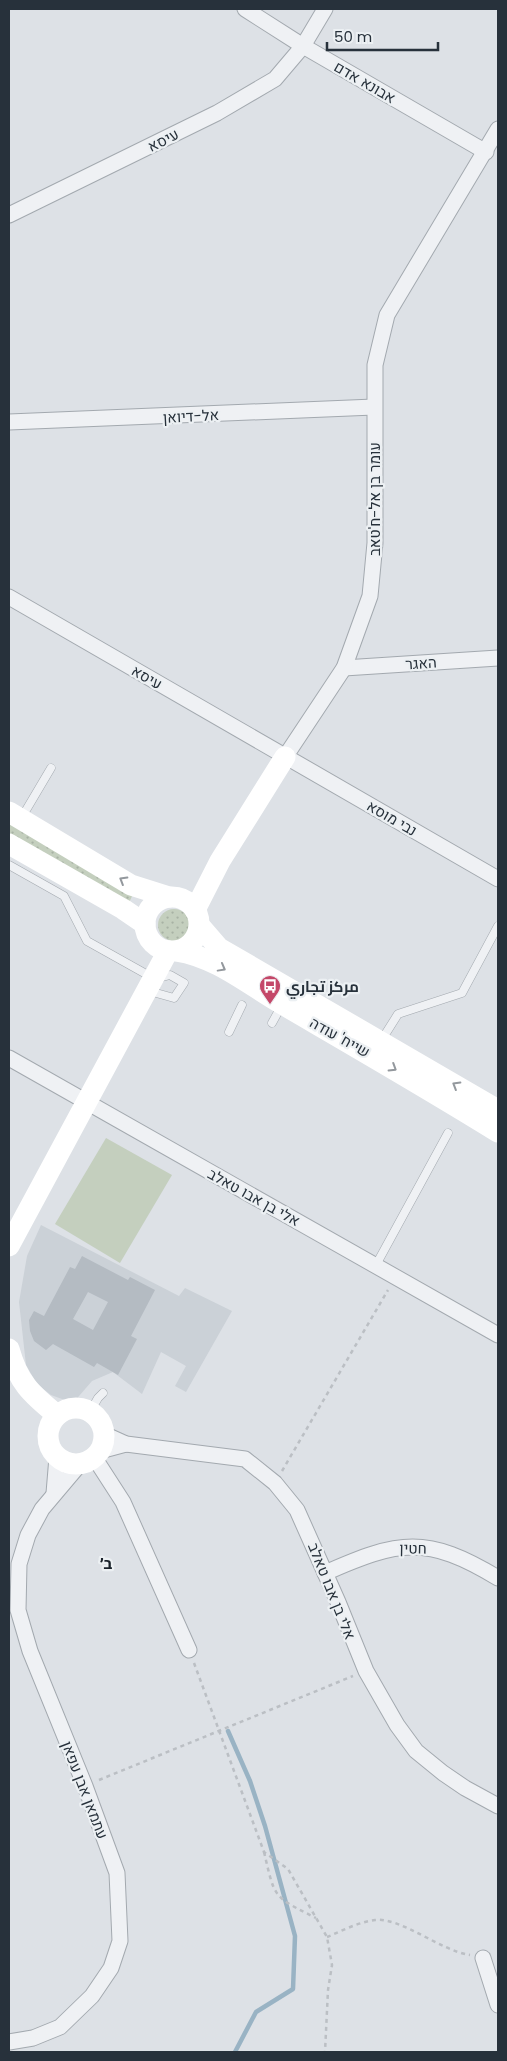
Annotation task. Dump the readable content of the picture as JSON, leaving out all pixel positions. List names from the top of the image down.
{
  "streets": {
    "main road": ["עומר בן אל-ח'טאב", "שייח' עודה"],
    "street": [
      "אבונא אדם",
      "עיסא",
      "אל-דיואן",
      "האגר",
      "נבי מוסא",
      "אלי בן אבו טאלב",
      "חטין",
      "עתמאן אבן עפאן"
    ]
  },
  "crossings": [
    ["אבונא אדם", "עיסא"],
    ["אבונא אדם", "עומר בן אל-ח'טאב"],
    ["עיסא", "עומר בן אל-ח'טאב"],
    ["עיסא", "נבי מוסא"],
    ["אל-דיואן", "עומר בן אל-ח'טאב"],
    ["עומר בן אל-ח'טאב", "האגר"],
    ["עומר בן אל-ח'טאב", "נבי מוסא"],
    ["עומר בן אל-ח'טאב", "שייח' עודה"],
    ["אלי בן אבו טאלב", "חטין"],
    ["אלי בן אבו טאלב", "עתמאן אבן עפאן"]
  ],
  "districts": ["ב׳"],
  "places": {
    "bus stop": ["مركز تجاري"]
  },
  "scale_bar": "50 m"
}
